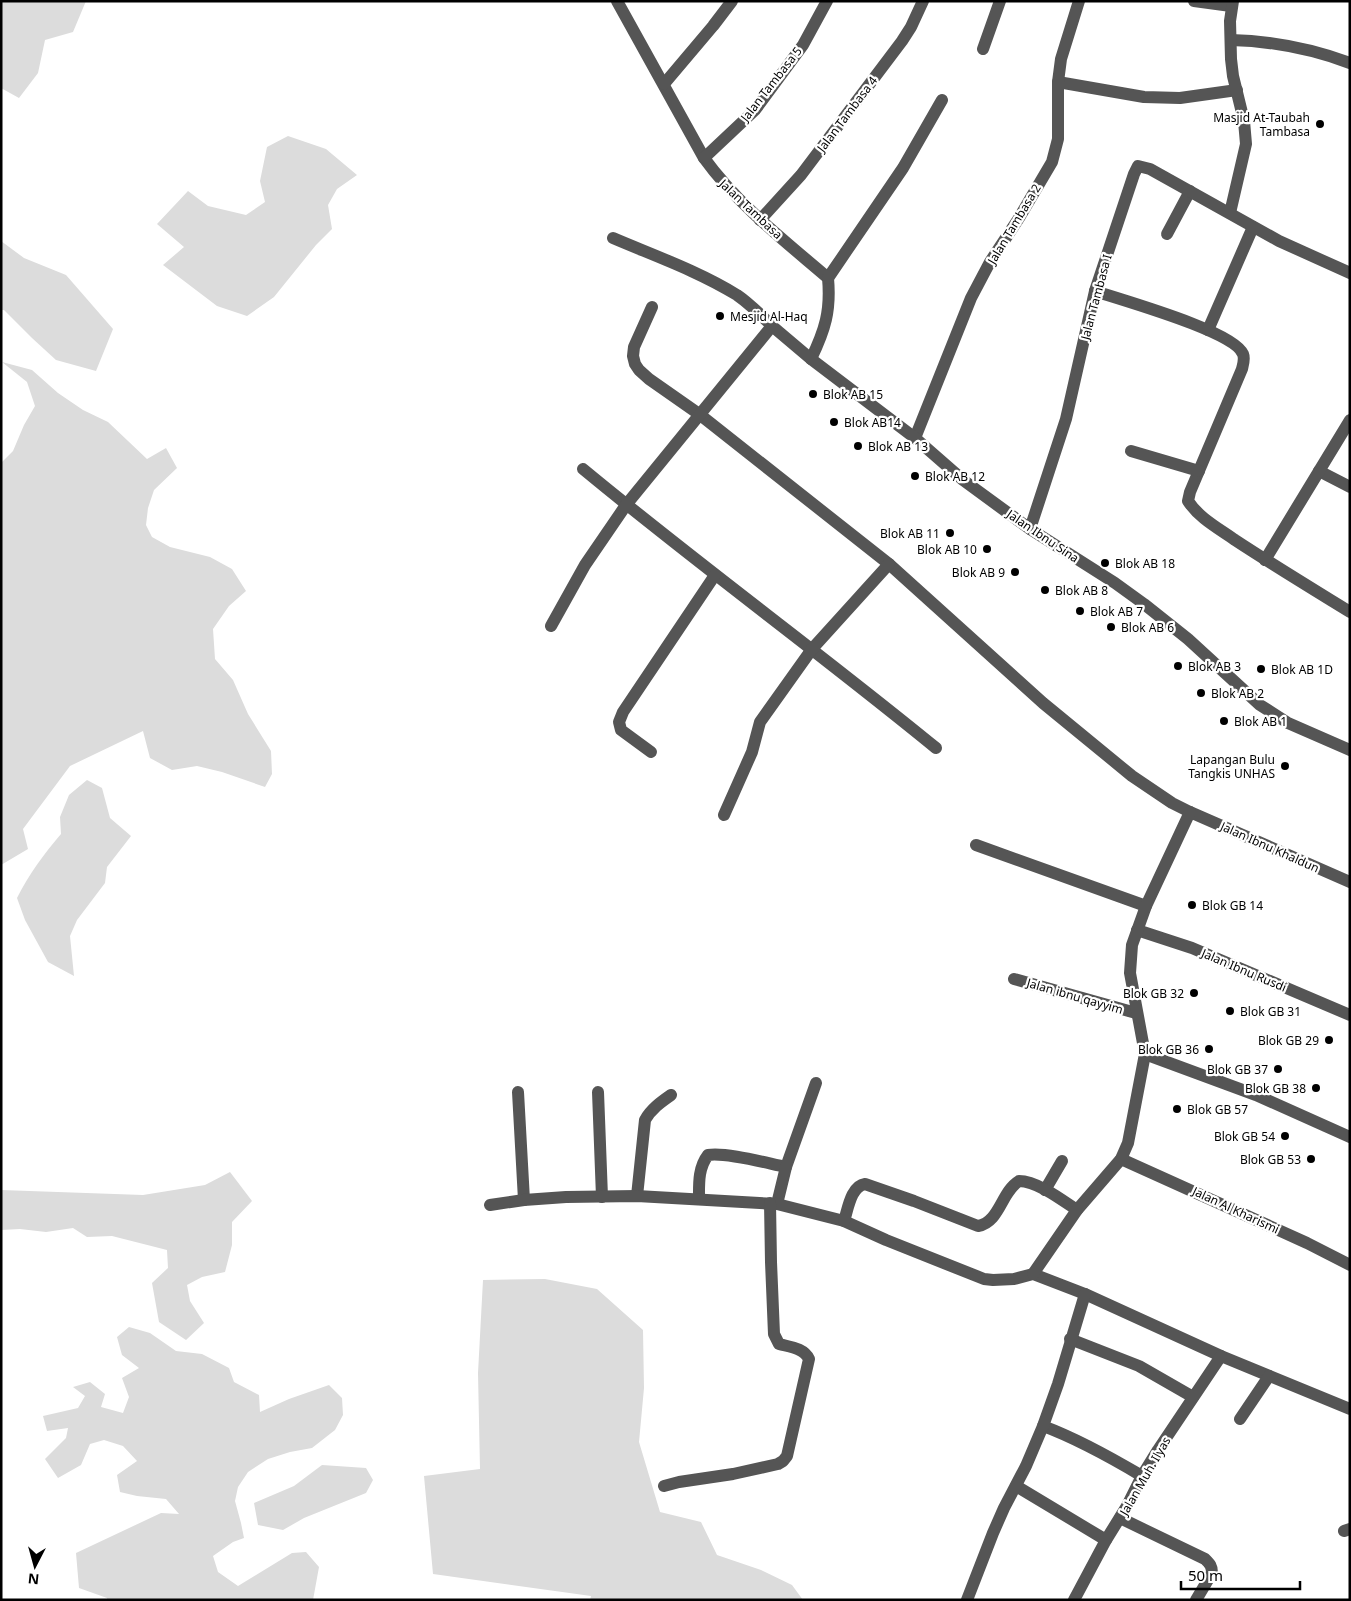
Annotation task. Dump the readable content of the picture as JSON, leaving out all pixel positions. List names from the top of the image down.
{
  "streets": {
    "street": [
      "Jalan Tambasa 5",
      "Jalan Tambasa 4",
      "Jalan Tambasa",
      "Jalan Tambasa 2",
      "Jalan Tambasa I",
      "Jalan Ibnu Sina",
      "Jalan Ibnu Khaldun",
      "Jalan Ibnu Rusdi",
      "Jalan ibnu qayyim",
      "Jalan Al Kharismi",
      "Jalan Muh. Ilyas"
    ]
  },
  "crossings": [
    ["Jalan Tambasa 5", "Jalan Tambasa"],
    ["Jalan Tambasa 4", "Jalan Tambasa"],
    ["Jalan Tambasa 2", "Jalan Ibnu Sina"],
    ["Jalan Tambasa I", "Jalan Ibnu Sina"]
  ],
  "places": [
    "Masjid At-Taubah Tambasa",
    "Mesjid Al-Haq",
    "Blok AB 15",
    "Blok AB14",
    "Blok AB 13",
    "Blok AB 12",
    "Blok AB 11",
    "Blok AB 10",
    "Blok AB 18",
    "Blok AB 9",
    "Blok AB 8",
    "Blok AB 7",
    "Blok AB 6",
    "Blok AB 3",
    "Blok AB 1D",
    "Blok AB 2",
    "Blok AB 1",
    "Lapangan Bulu Tangkis UNHAS",
    "Blok GB 14",
    "Blok GB 32",
    "Blok GB 31",
    "Blok GB 29",
    "Blok GB 36",
    "Blok GB 37",
    "Blok GB 38",
    "Blok GB 57",
    "Blok GB 54",
    "Blok GB 53"
  ],
  "scale_bar": "50 m",
  "north": "bottom"
}
